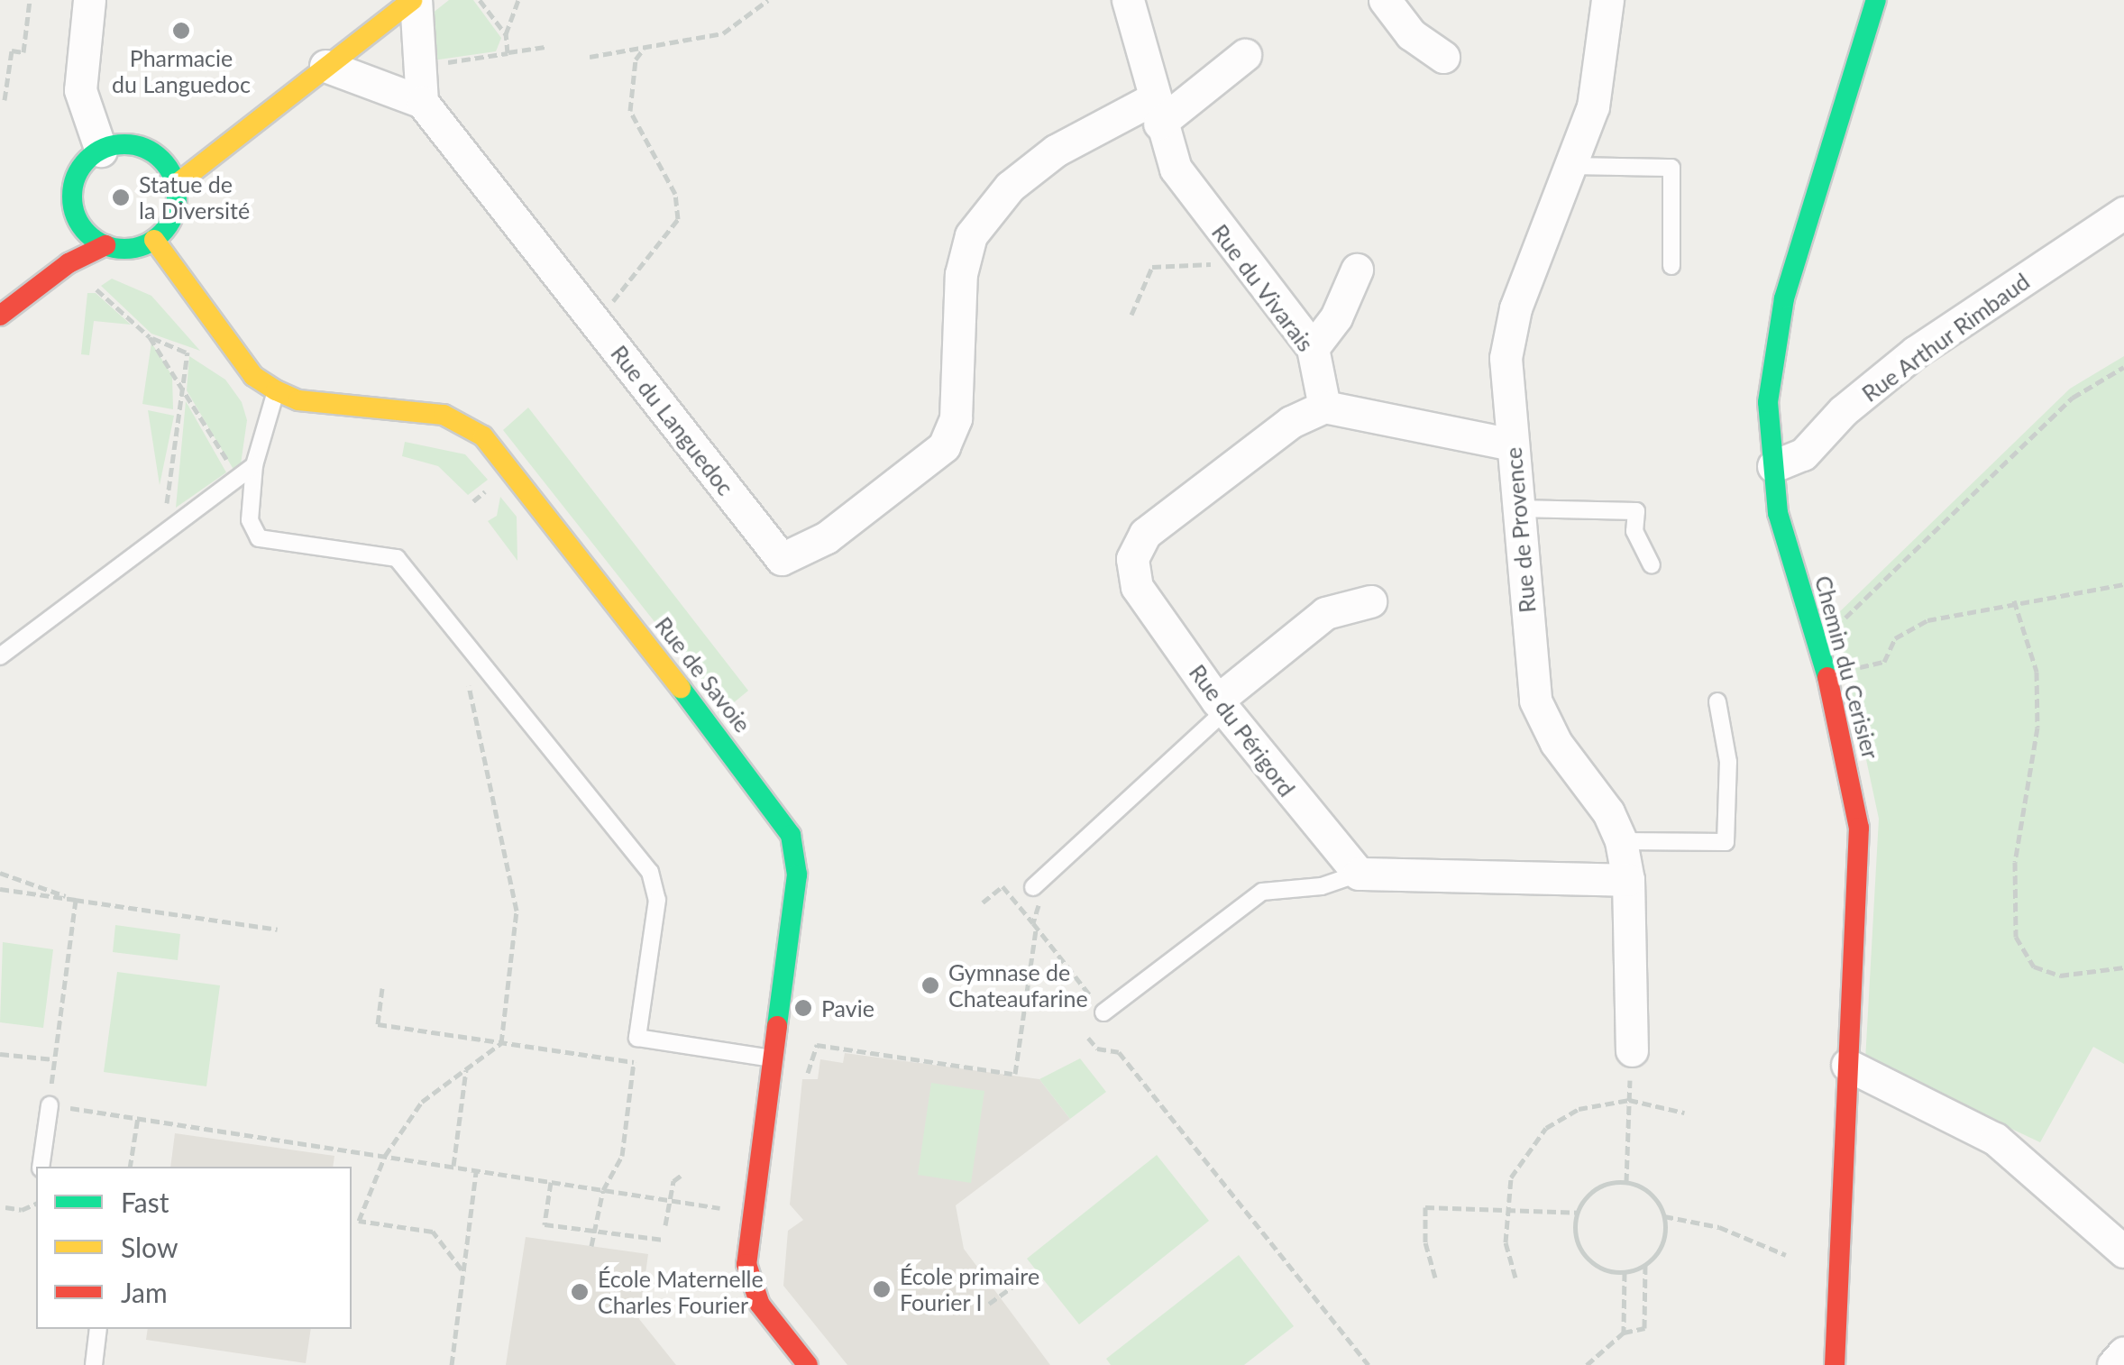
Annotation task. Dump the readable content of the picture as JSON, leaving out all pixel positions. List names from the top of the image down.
{
  "streets": {
    "street": [
      "Rue du Vivarais",
      "Rue Arthur Rimbaud",
      "Rue du Languedoc",
      "Rue de Provence",
      "Chemin du Cerisier",
      "Rue de Savoie",
      "Rue du Périgord"
    ]
  },
  "crossings": [
    ["Rue du Vivarais", "Rue du Languedoc"],
    ["Rue du Vivarais", "Rue du Périgord"],
    ["Rue Arthur Rimbaud", "Chemin du Cerisier"]
  ],
  "places": [
    "Pharmacie du Languedoc",
    "Statue de la Diversité",
    "Gymnase de Chateaufarine",
    "Pavie",
    "École primaire Fourier I",
    "École Maternelle Charles Fourier"
  ],
  "legend": ["Fast", "Slow", "Jam"]
}
